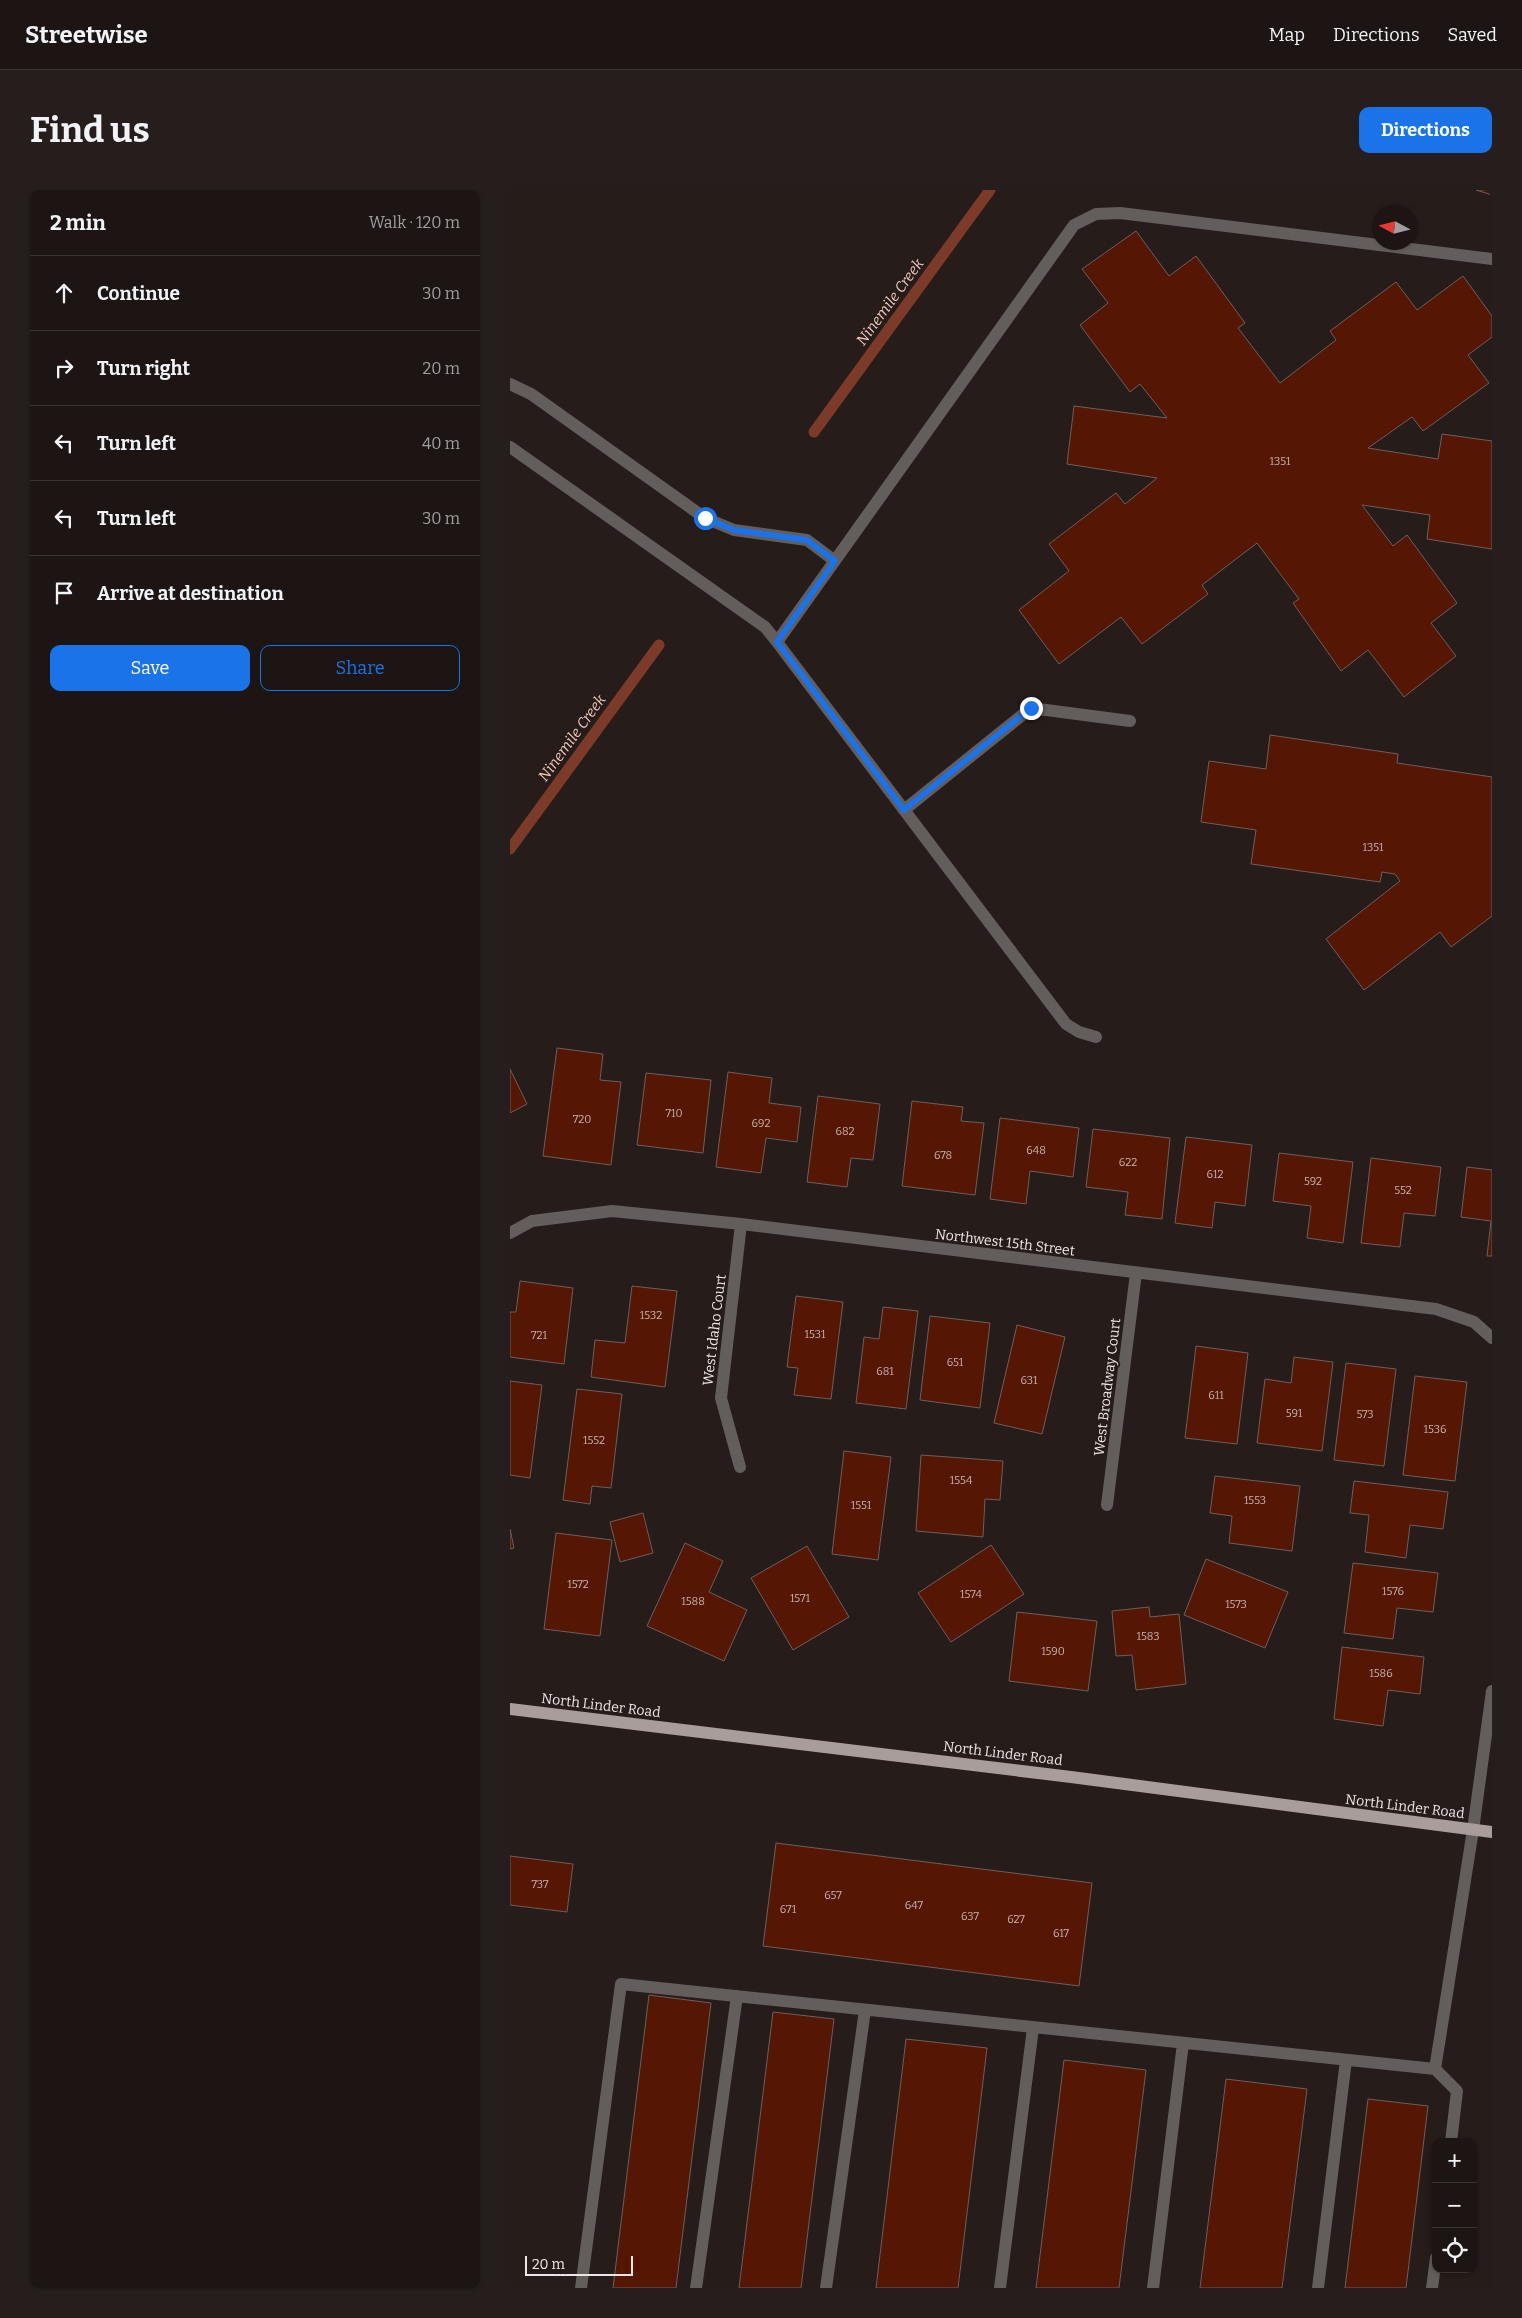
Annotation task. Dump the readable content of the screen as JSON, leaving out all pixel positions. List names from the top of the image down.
{
  "streets": {
    "main road": ["North Linder Road"],
    "street": ["Northwest 15th Street", "West Idaho Court", "West Broadway Court"]
  },
  "crossings": [
    ["Northwest 15th Street", "West Idaho Court"],
    ["Northwest 15th Street", "West Broadway Court"]
  ],
  "water": ["Ninemile Creek"],
  "house_numbers": [
    "1351",
    "1351",
    "710",
    "720",
    "692",
    "682",
    "648",
    "678",
    "622",
    "612",
    "592",
    "552",
    "1532",
    "1531",
    "721",
    "651",
    "681",
    "631",
    "611",
    "591",
    "573",
    "1536",
    "1552",
    "1554",
    "1553",
    "1551",
    "1572",
    "1576",
    "1574",
    "1571",
    "1588",
    "1573",
    "1583",
    "1590",
    "1586",
    "737",
    "657",
    "647",
    "671",
    "637",
    "627",
    "617"
  ],
  "scale_bar": "20 m",
  "north": "left",
  "page": {
    "header": "Streetwise",
    "nav": ["Map", "Directions", "Saved"],
    "buttons": [
      "Directions",
      ["Save", "Share"]
    ],
    "title": "Find us",
    "heading": ["2 min", "Walk · 120 m"],
    "list": [
      ["Continue", "30 m"],
      ["Turn right", "20 m"],
      ["Turn left", "40 m"],
      ["Turn left", "30 m"],
      "Arrive at destination"
    ],
    "map_buttons": ["+", "−"],
    "scale": "20 m"
  }
}
